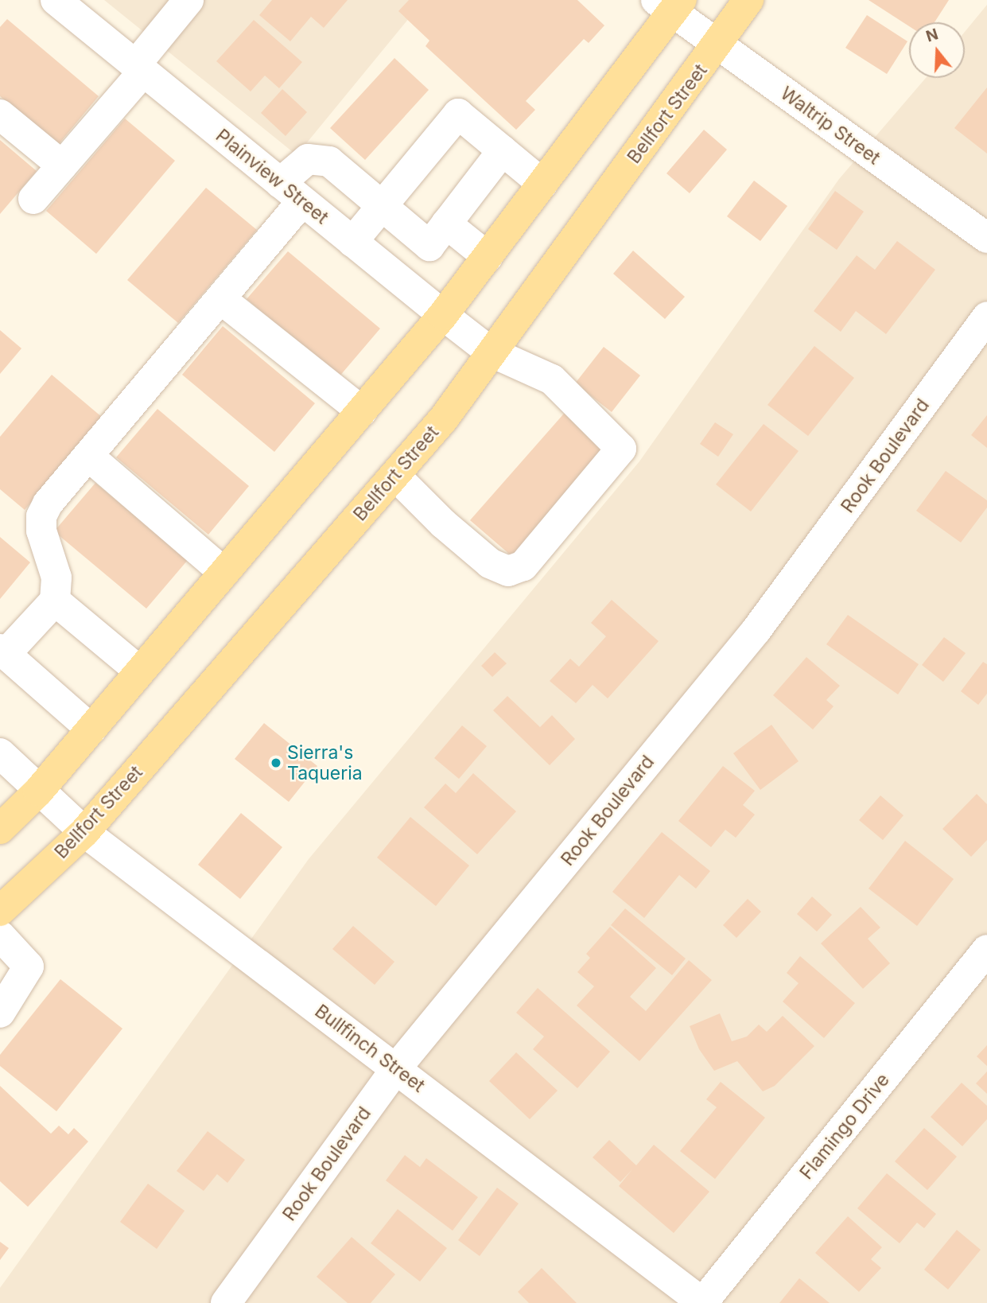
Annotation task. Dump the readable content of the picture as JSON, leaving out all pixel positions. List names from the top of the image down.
{
  "streets": {
    "main road": ["Bellfort Street"],
    "street": [
      "Waltrip Street",
      "Plainview Street",
      "Rook Boulevard",
      "Bullfinch Street",
      "Flamingo Drive"
    ]
  },
  "crossings": [
    ["Bellfort Street", "Waltrip Street"],
    ["Bellfort Street", "Plainview Street"],
    ["Bellfort Street", "Bullfinch Street"],
    ["Rook Boulevard", "Bullfinch Street"],
    ["Bullfinch Street", "Flamingo Drive"]
  ],
  "places": ["Sierra's Taqueria"],
  "north": "top"
}
